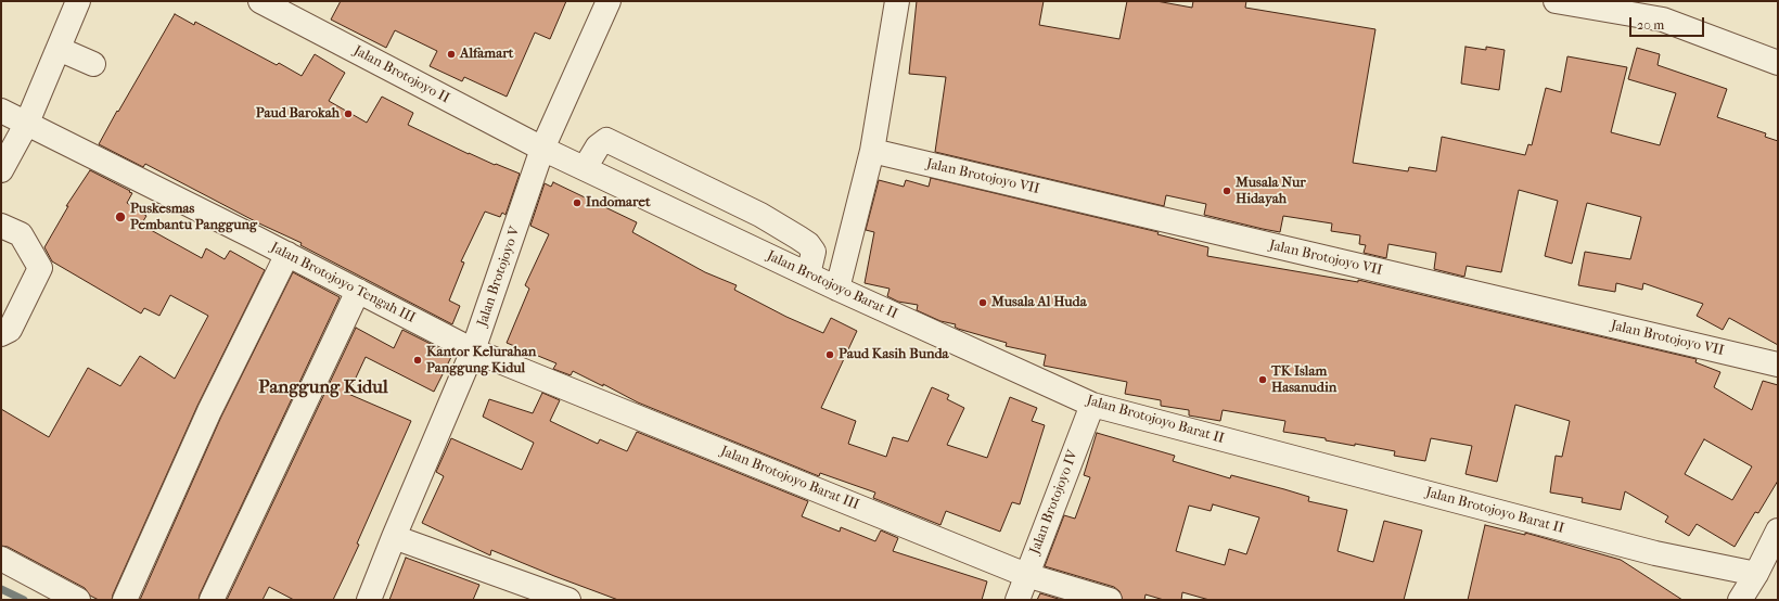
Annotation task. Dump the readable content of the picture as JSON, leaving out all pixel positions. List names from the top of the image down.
{
  "streets": {
    "street": [
      "Jalan Brotojoyo II",
      "Jalan Brotojoyo VII",
      "Jalan Brotojoyo V",
      "Jalan Brotojoyo Tengah III",
      "Jalan Brotojoyo Barat II",
      "Jalan Brotojoyo Barat III",
      "Jalan Brotojoyo IV"
    ]
  },
  "crossings": [
    ["Jalan Brotojoyo II", "Jalan Brotojoyo V"],
    ["Jalan Brotojoyo II", "Jalan Brotojoyo Barat II"],
    ["Jalan Brotojoyo V", "Jalan Brotojoyo Tengah III"],
    ["Jalan Brotojoyo V", "Jalan Brotojoyo Barat II"],
    ["Jalan Brotojoyo V", "Jalan Brotojoyo Barat III"],
    ["Jalan Brotojoyo Tengah III", "Jalan Brotojoyo Barat III"],
    ["Jalan Brotojoyo Barat II", "Jalan Brotojoyo IV"],
    ["Jalan Brotojoyo Barat III", "Jalan Brotojoyo IV"]
  ],
  "districts": ["Panggung Kidul"],
  "places": [
    "Alfamart",
    "Paud Barokah",
    "Musala Nur Hidayah",
    "Indomaret",
    "Puskesmas Pembantu Panggung",
    "Musala Al Huda",
    "Paud Kasih Bunda",
    "Kantor Kelurahan Panggung Kidul",
    "TK Islam Hasanudin"
  ],
  "scale_bar": "20 m"
}
